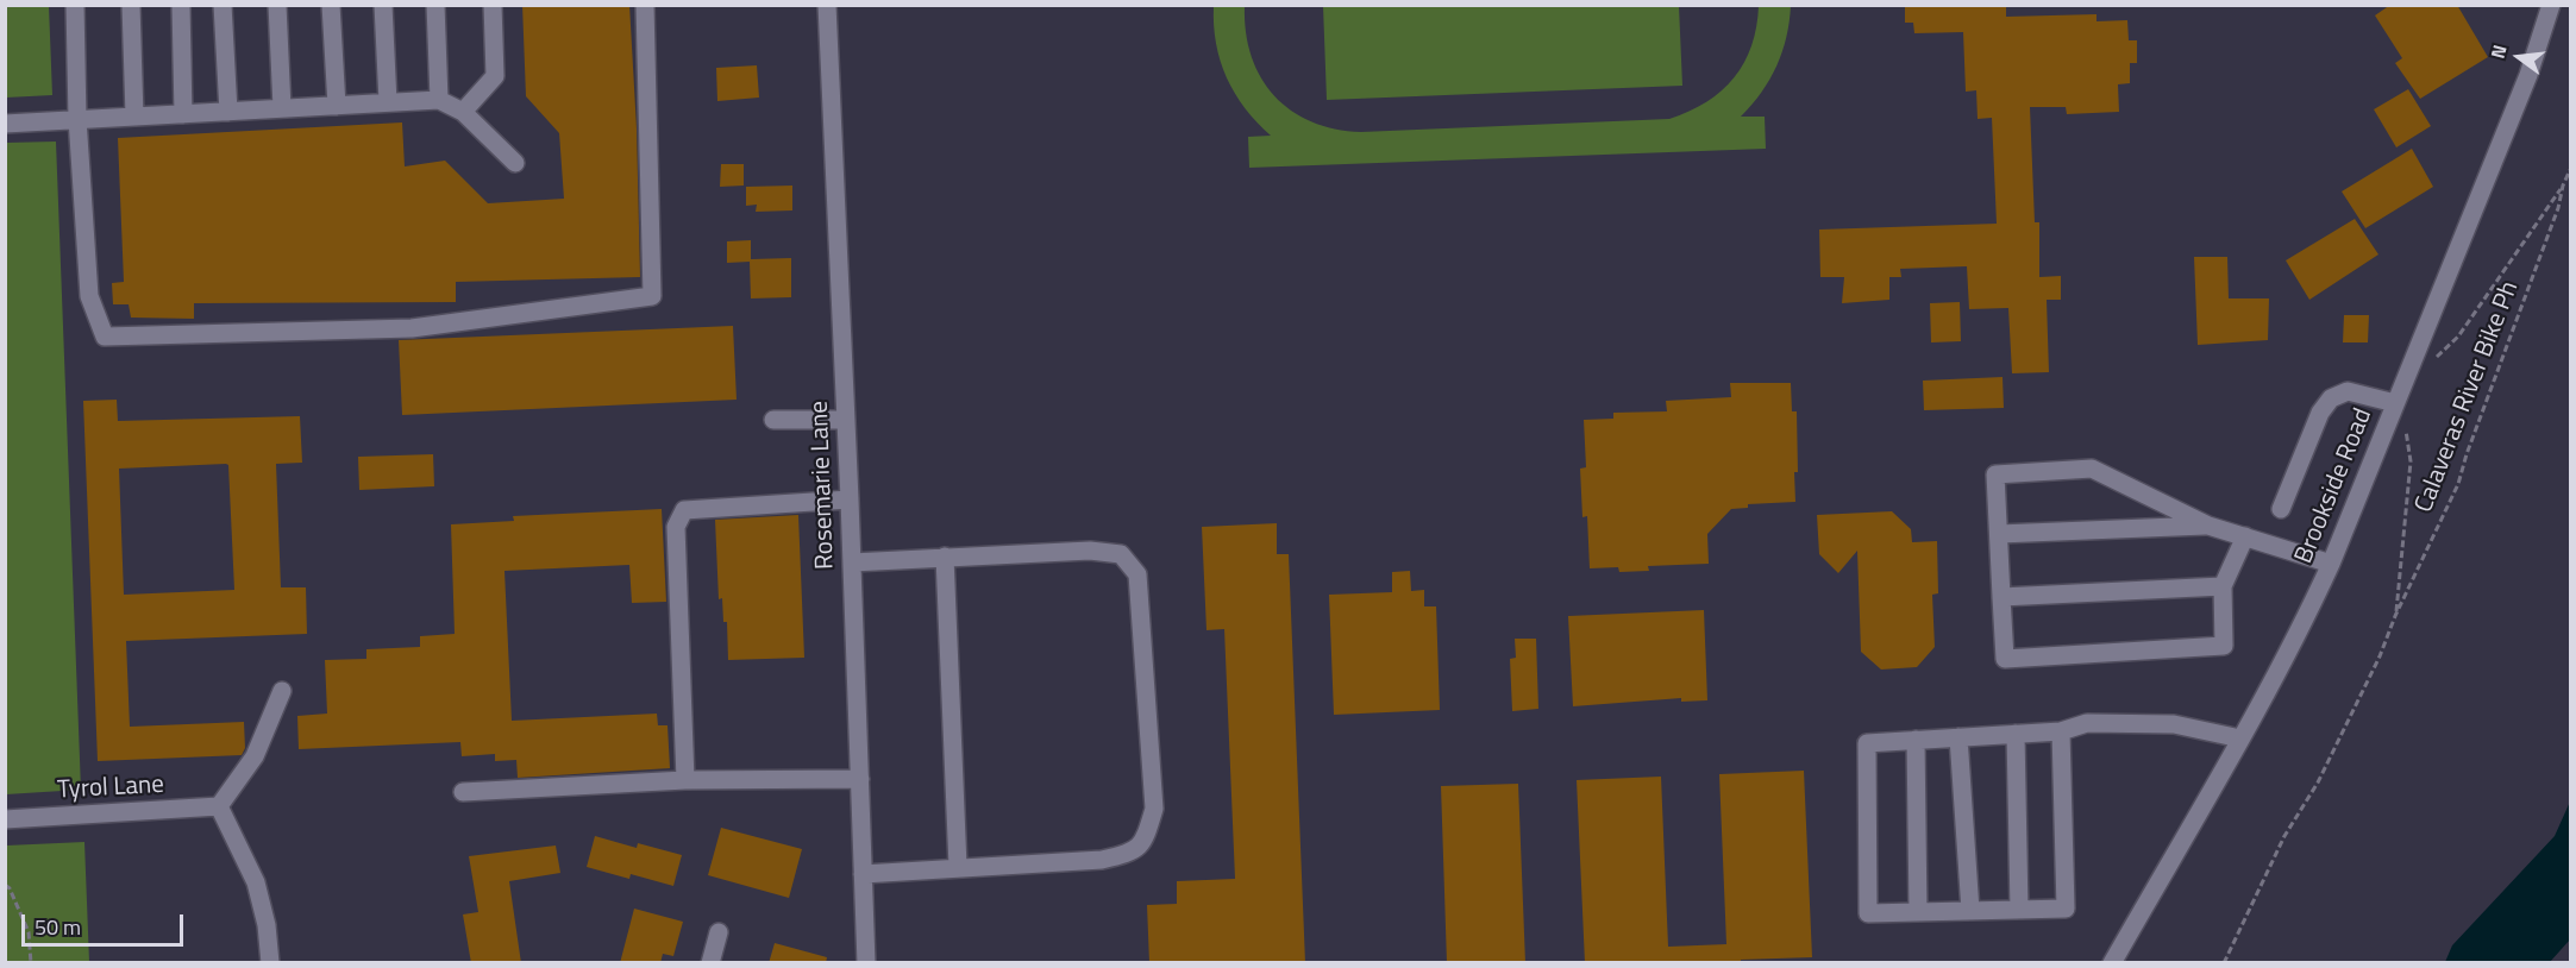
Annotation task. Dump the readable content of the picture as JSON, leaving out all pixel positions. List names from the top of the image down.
{
  "streets": {
    "street": ["Rosemarie Lane", "Brookside Road", "Tyrol Lane"],
    "path": ["Calaveras River Bike Ph"]
  },
  "scale_bar": "50 m",
  "north": "left"
}
